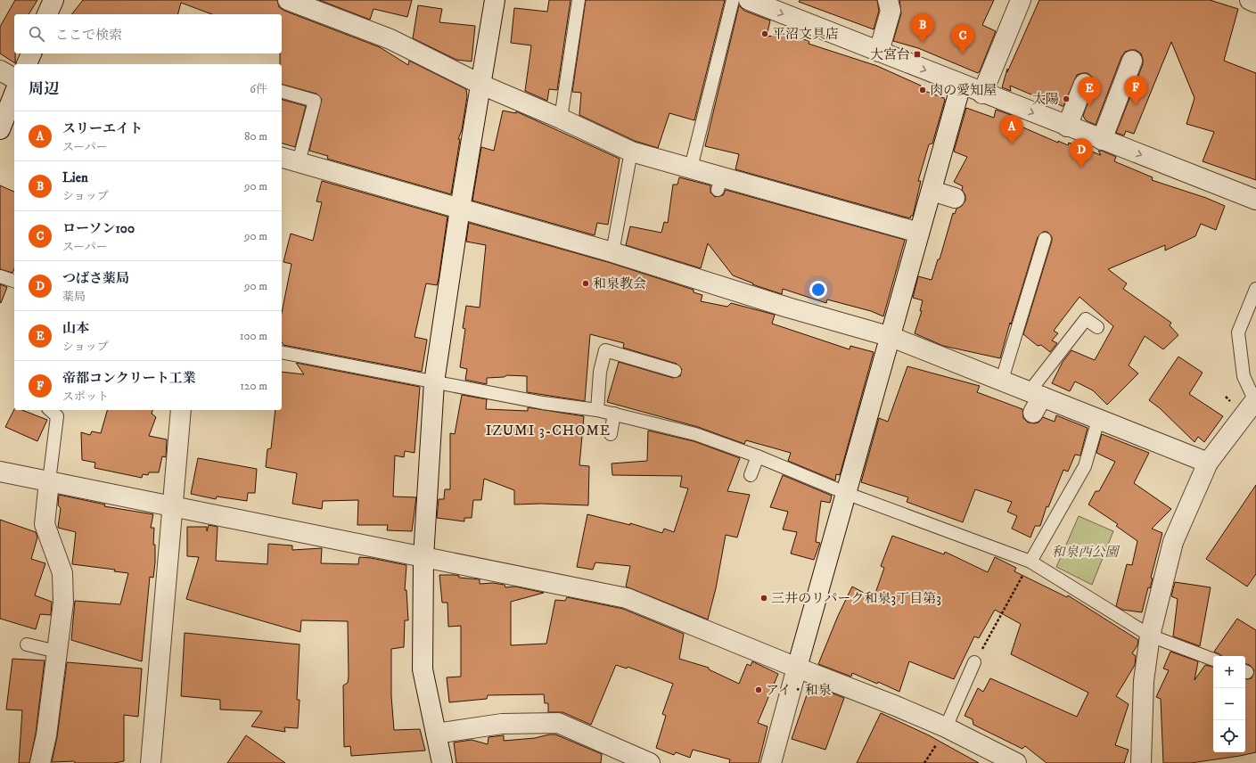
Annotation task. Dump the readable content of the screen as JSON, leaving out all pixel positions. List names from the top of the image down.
{
  "districts": ["IZUMI 3-CHOME"],
  "parks": ["和泉西公園"],
  "places": {
    "other": [
      "平沼文具店",
      "肉の愛知屋",
      "太陽",
      "和泉教会",
      "三井のリパーク和泉3丁目第3",
      "アイ・和泉"
    ],
    "transit": ["大宮台"]
  },
  "page": {
    "pins": [
      "B",
      "C",
      "F",
      "E",
      "A",
      "D"
    ],
    "search": "ここで検索",
    "heading": ["周辺", "6件"],
    "list": [
      {
        "mark": "A",
        "name": "スリーエイト",
        "note": "スーパー",
        "value": "80 m"
      },
      {
        "mark": "B",
        "name": "Lien",
        "note": "ショップ",
        "value": "90 m"
      },
      {
        "mark": "C",
        "name": "ローソン100",
        "note": "スーパー",
        "value": "90 m"
      },
      {
        "mark": "D",
        "name": "つばさ薬局",
        "note": "薬局",
        "value": "90 m"
      },
      {
        "mark": "E",
        "name": "山本",
        "note": "ショップ",
        "value": "100 m"
      },
      {
        "mark": "F",
        "name": "帝都コンクリート工業",
        "note": "スポット",
        "value": "120 m"
      }
    ],
    "map_buttons": ["+", "−"]
  }
}
